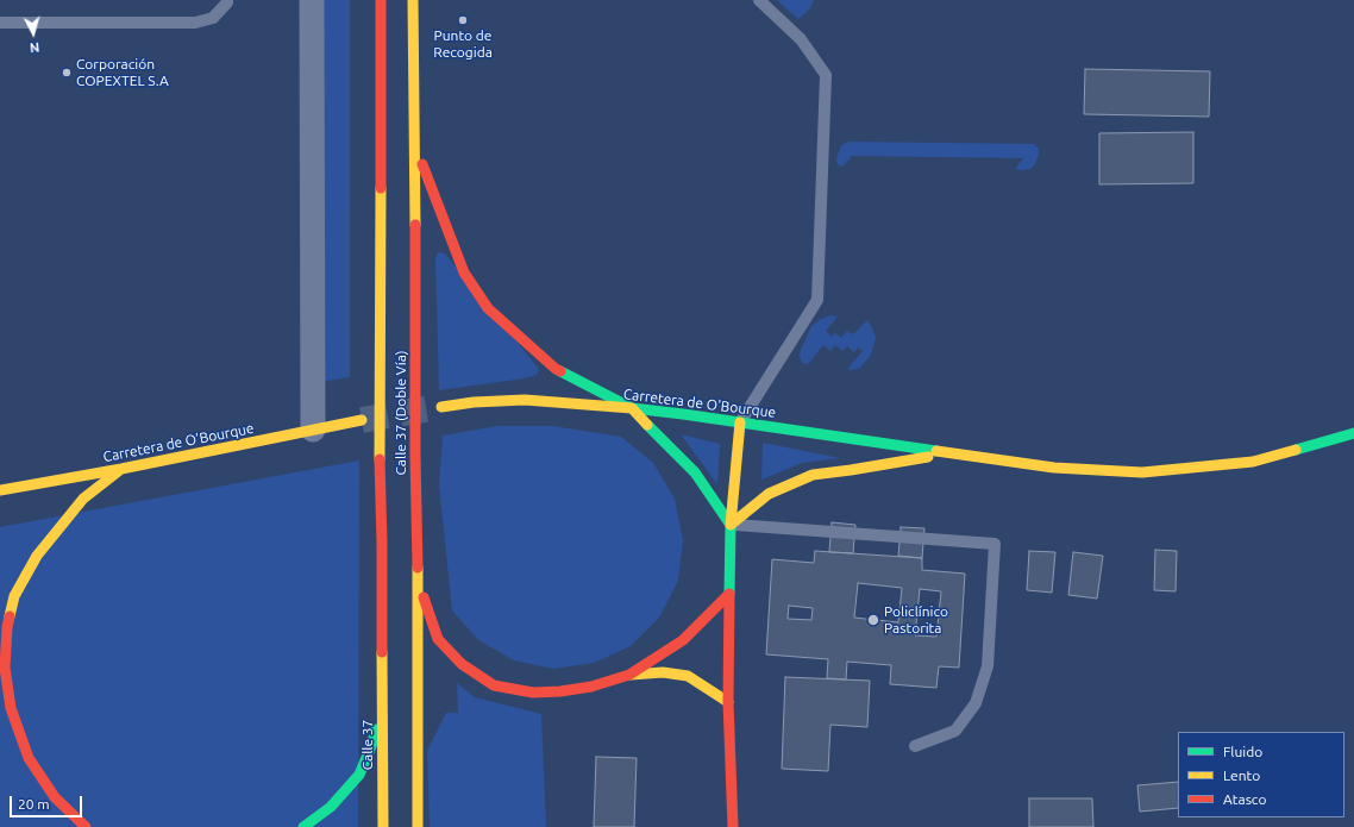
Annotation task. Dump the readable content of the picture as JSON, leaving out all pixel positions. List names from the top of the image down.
{
  "streets": {
    "main road": ["Carretera de O'Bourque", "Calle 37 (Doble Vía)", "Calle 37"]
  },
  "crossings": [
    ["Calle 37 (Doble Vía)", "Calle 37"]
  ],
  "places": ["Punto de Recogida", "Corporación COPEXTEL S.A", "Policlínico Pastorita"],
  "legend": ["Fluido", "Lento", "Atasco"],
  "scale_bar": "20 m",
  "north": "bottom"
}
